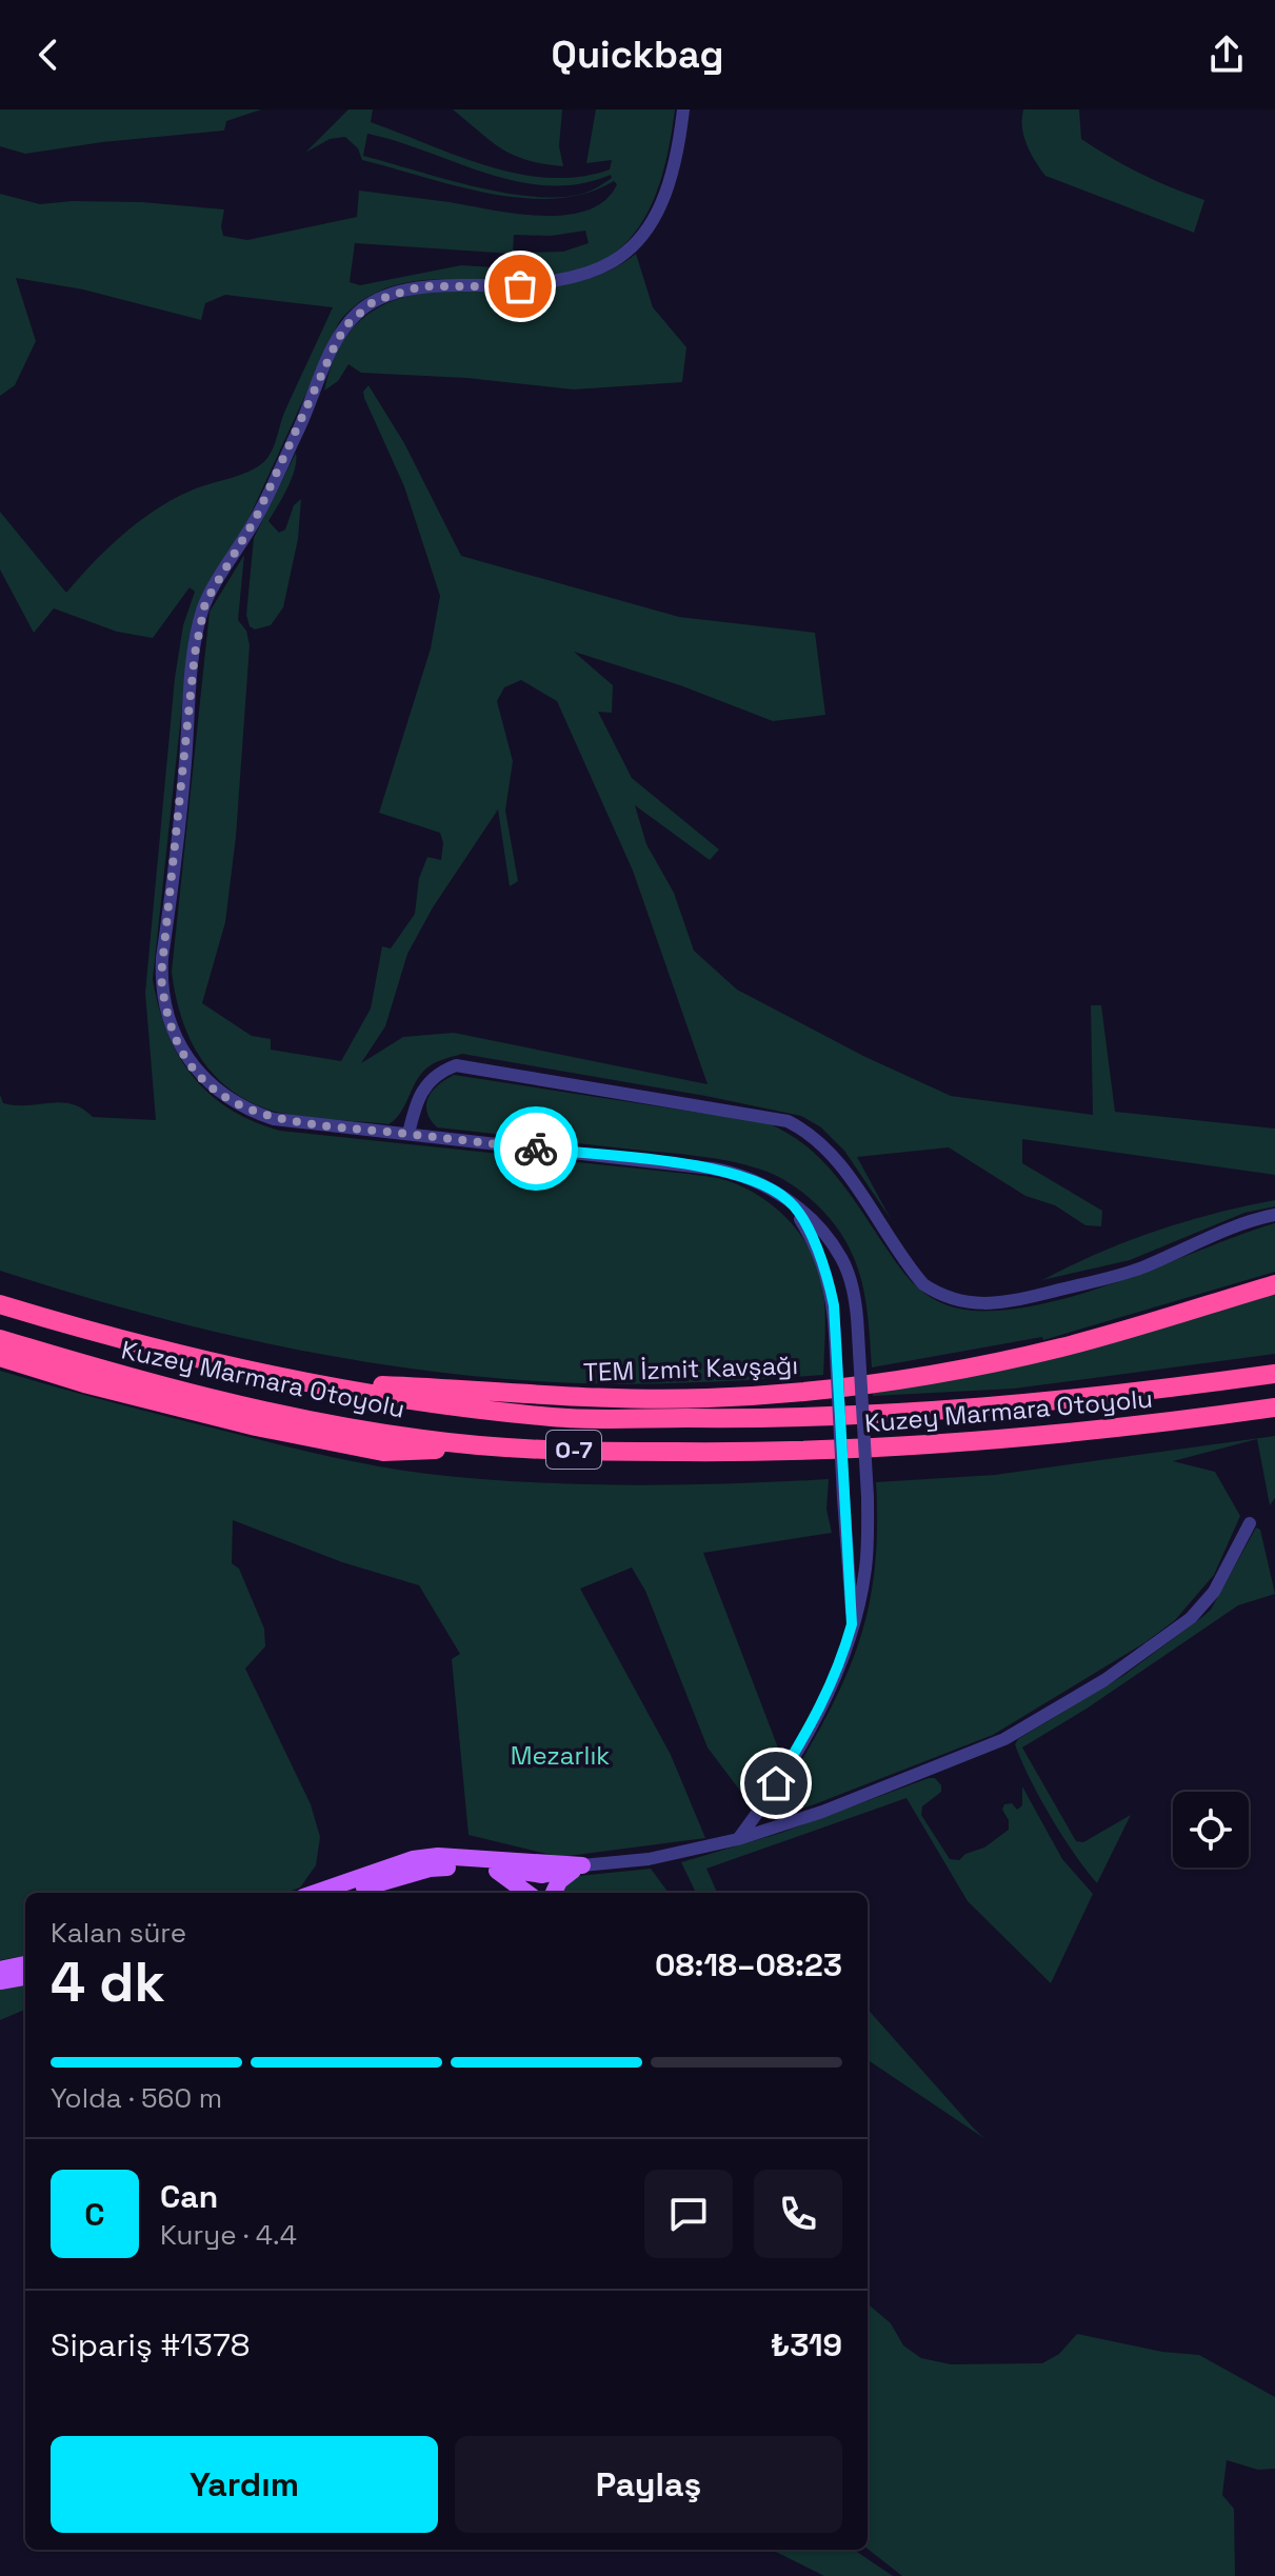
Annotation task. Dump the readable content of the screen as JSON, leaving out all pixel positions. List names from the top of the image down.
{
  "streets": {
    "highway": ["TEM İzmit Kavşağı", "Kuzey Marmara Otoyolu", "O-7"]
  },
  "crossings": [
    ["TEM İzmit Kavşağı", "Kuzey Marmara Otoyolu"]
  ],
  "parks": ["Mezarlık"],
  "page": {
    "header": "Quickbag",
    "heading": ["4 dk", "Kalan süre", "08:18–08:23"],
    "panel": [
      "Can",
      "Kurye · 4.4",
      "Sipariş #1378",
      "₺319"
    ],
    "bar": "Yolda · 560 m",
    "round": "C",
    "buttons": ["Yardım", "Paylaş"]
  }
}
